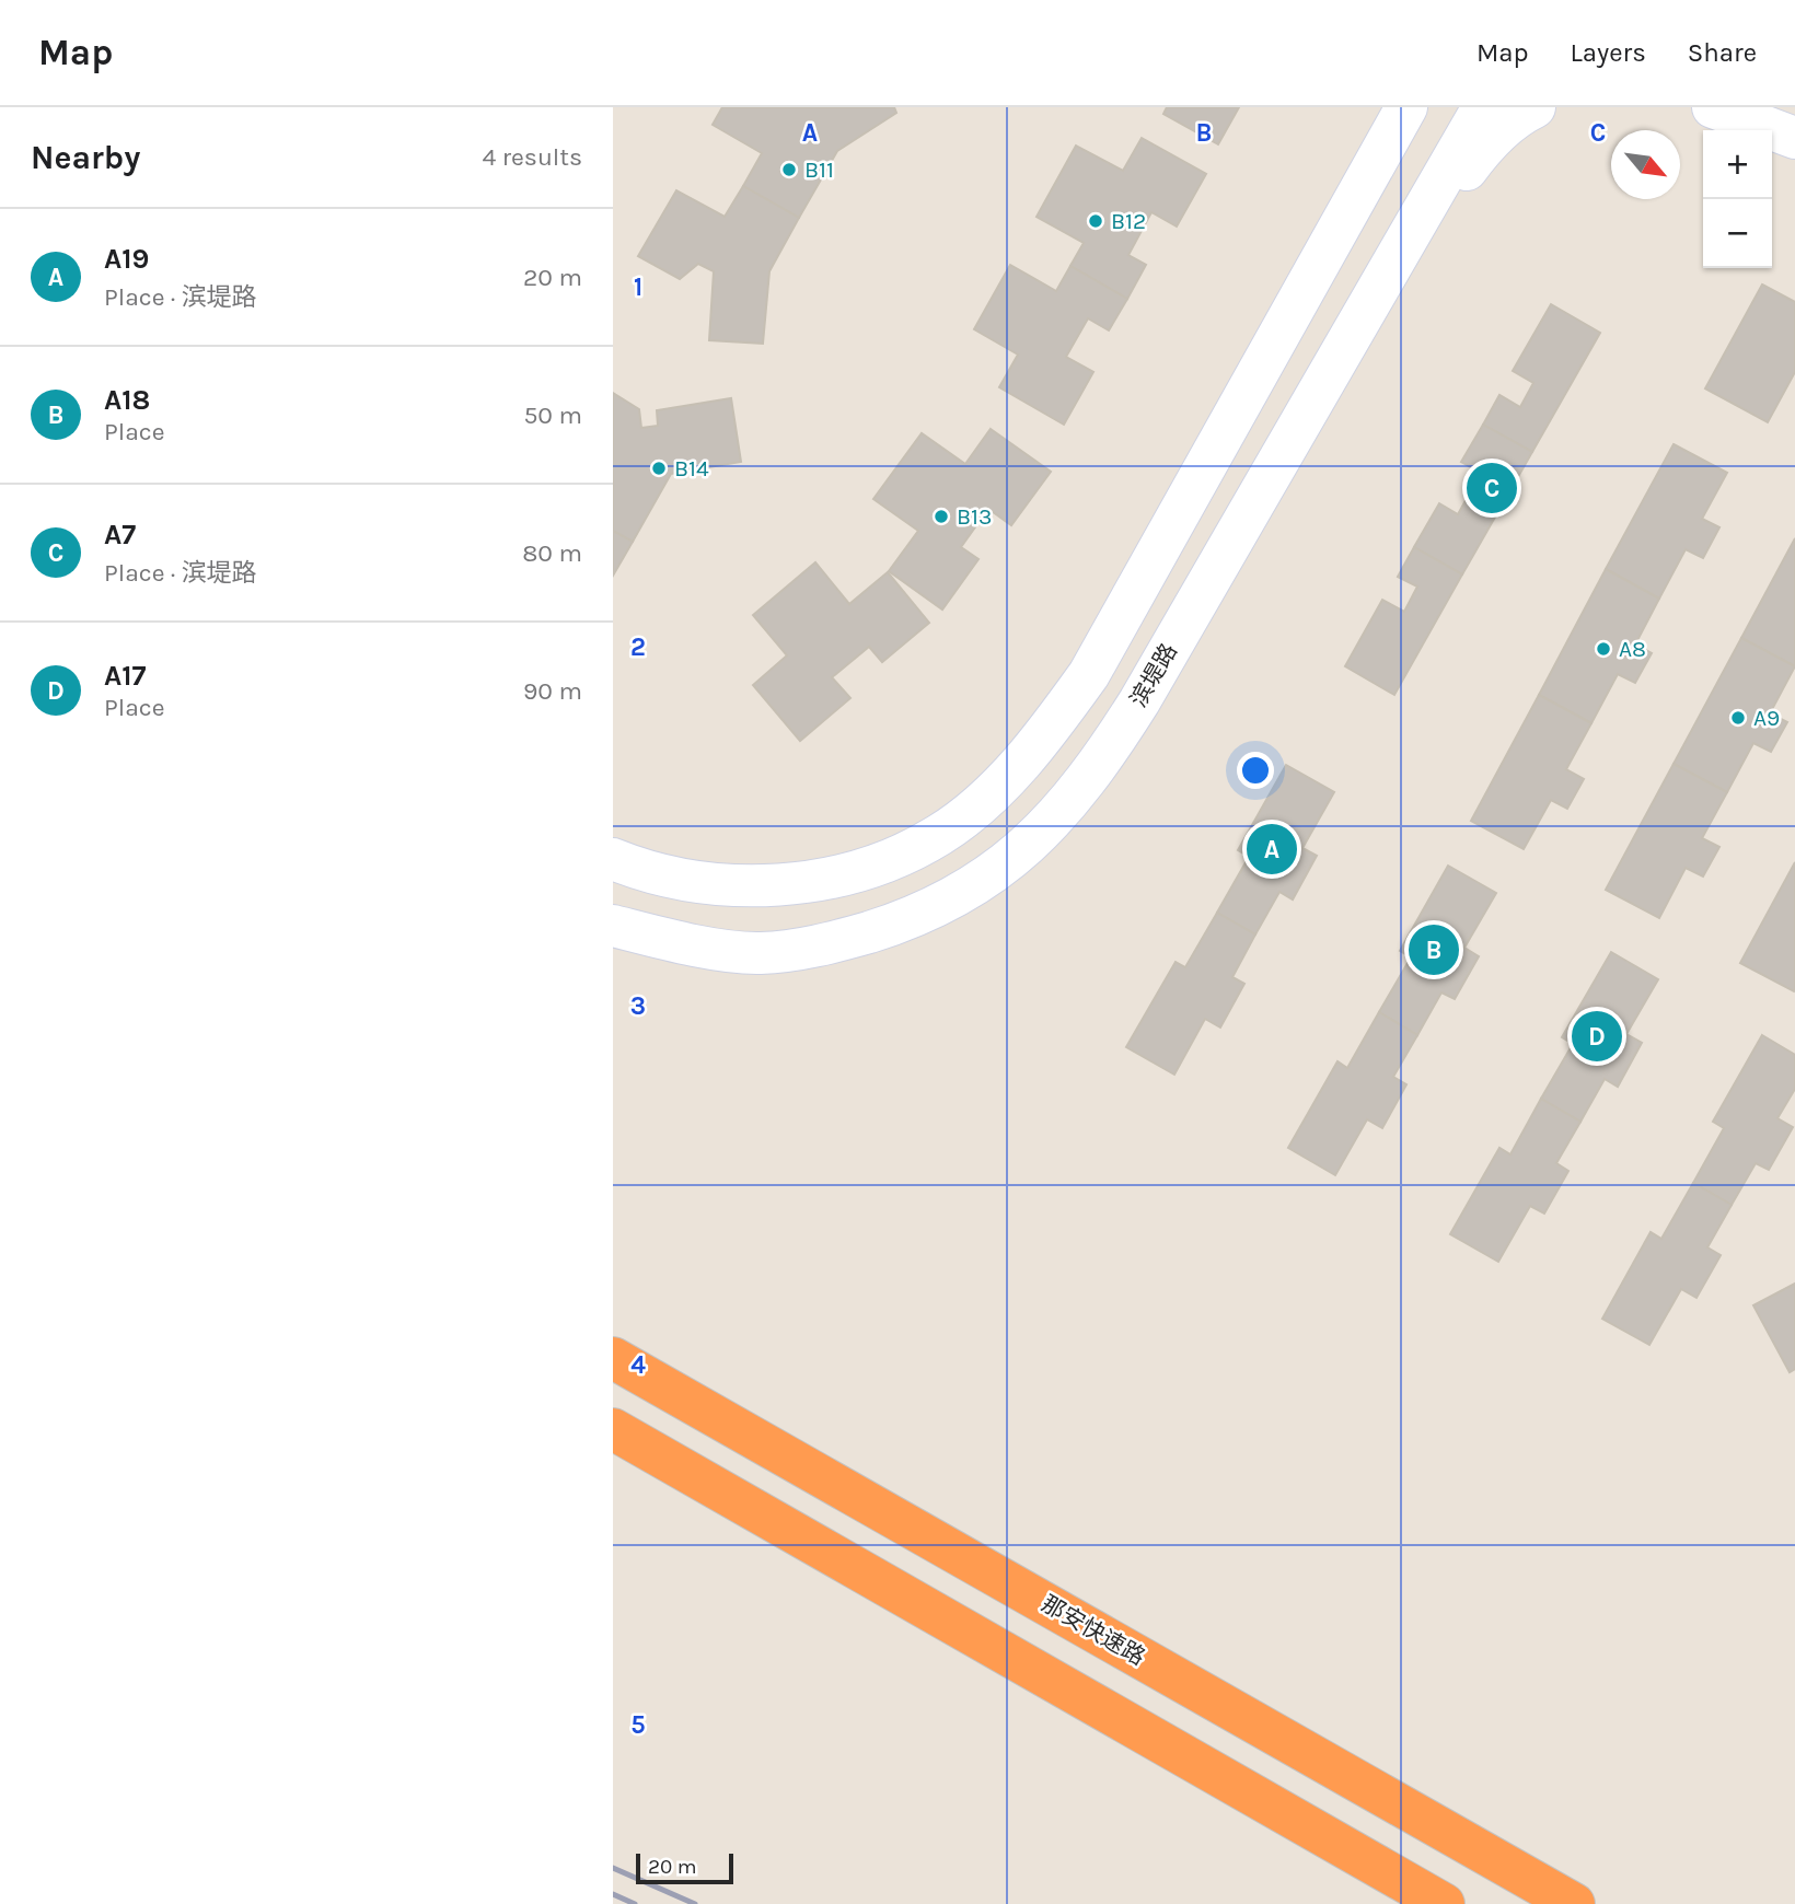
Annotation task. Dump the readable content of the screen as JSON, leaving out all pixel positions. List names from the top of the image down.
{
  "streets": {
    "highway": ["那安快速路"],
    "street": ["滨堤路"]
  },
  "places": [
    "B11",
    "B12",
    "B14",
    "B13",
    "A8",
    "A9"
  ],
  "scale_bar": "20 m",
  "north": "bottom right",
  "page": {
    "header": "Map",
    "nav": ["Map", "Layers", "Share"],
    "heading": ["Nearby", "4 results"],
    "map_buttons": ["+", "−"],
    "list": [
      {
        "mark": "A",
        "name": "A19",
        "note": "Place · 滨堤路",
        "value": "20 m"
      },
      {
        "mark": "B",
        "name": "A18",
        "note": "Place",
        "value": "50 m"
      },
      {
        "mark": "C",
        "name": "A7",
        "note": "Place · 滨堤路",
        "value": "80 m"
      },
      {
        "mark": "D",
        "name": "A17",
        "note": "Place",
        "value": "90 m"
      }
    ],
    "pins": [
      "C",
      "A",
      "B",
      "D"
    ],
    "scale": "20 m"
  },
  "grid": {
    "columns": ["A", "B", "C"],
    "rows": [
      "1",
      "2",
      "3",
      "4",
      "5"
    ]
  }
}
